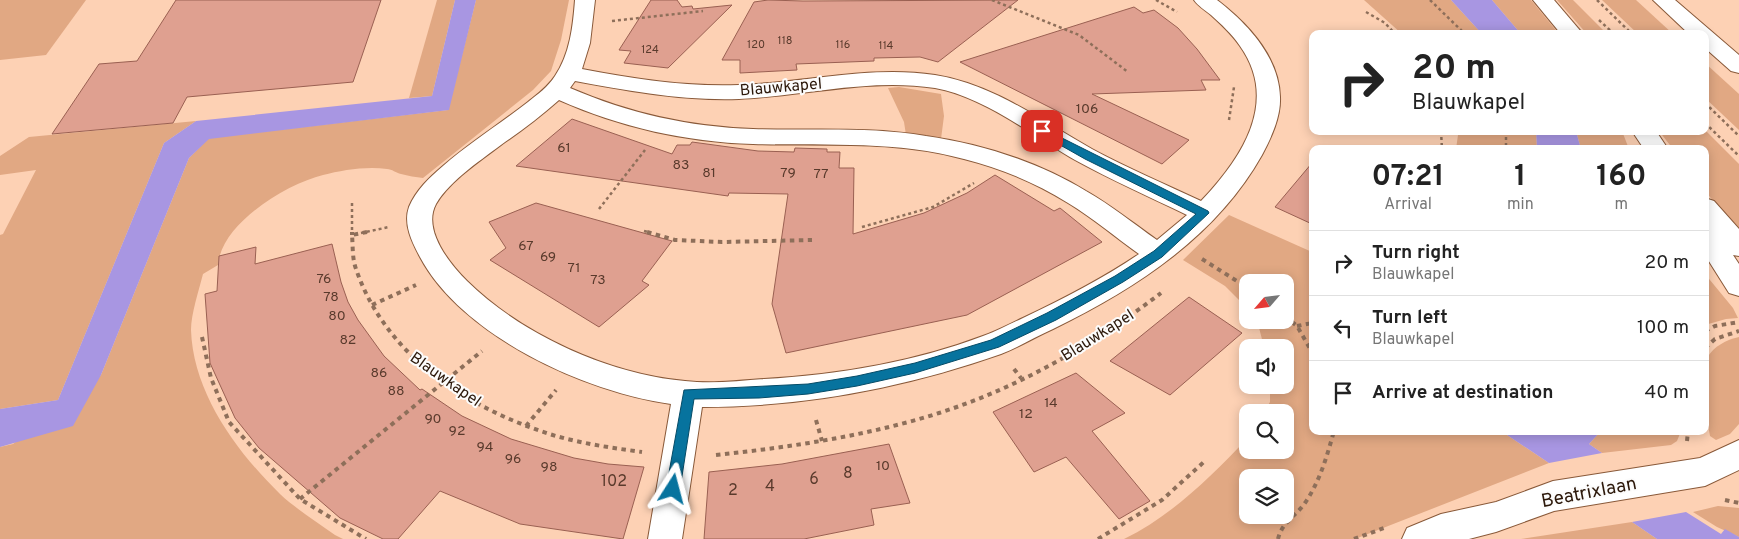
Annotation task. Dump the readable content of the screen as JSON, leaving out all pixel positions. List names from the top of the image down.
{
  "streets": {
    "street": ["Blauwkapel", "Beatrixlaan"]
  },
  "house_numbers": [
    "118",
    "120",
    "116",
    "114",
    "124",
    "106",
    "61",
    "83",
    "81",
    "79",
    "77",
    "67",
    "69",
    "71",
    "76",
    "73",
    "78",
    "80",
    "82",
    "86",
    "88",
    "14",
    "12",
    "90",
    "92",
    "94",
    "96",
    "10",
    "98",
    "8",
    "6",
    "102",
    "4",
    "2"
  ],
  "north": "bottom left",
  "page": {
    "turn": ["20 m", "Blauwkapel"],
    "eta": [
      "07:21",
      "Arrival",
      "1",
      "min",
      "160",
      "m"
    ],
    "list": [
      {
        "name": "Turn right",
        "note": "Blauwkapel",
        "value": "20 m"
      },
      {
        "name": "Turn left",
        "note": "Blauwkapel",
        "value": "100 m"
      },
      {
        "name": "Arrive at destination",
        "value": "40 m"
      }
    ]
  }
}
